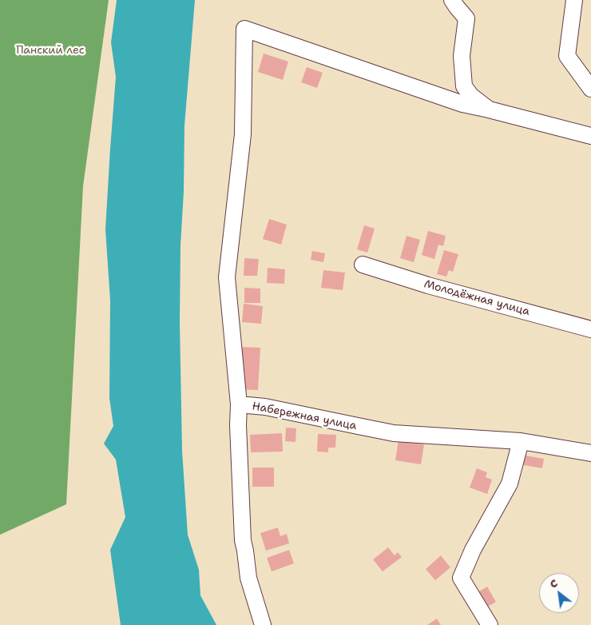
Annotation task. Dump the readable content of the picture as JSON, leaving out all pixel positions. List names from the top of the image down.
{
  "streets": {
    "street": ["Молодёжная улица", "Набережная улица"]
  },
  "parks": ["Панский лес"],
  "north": "top left"
}
